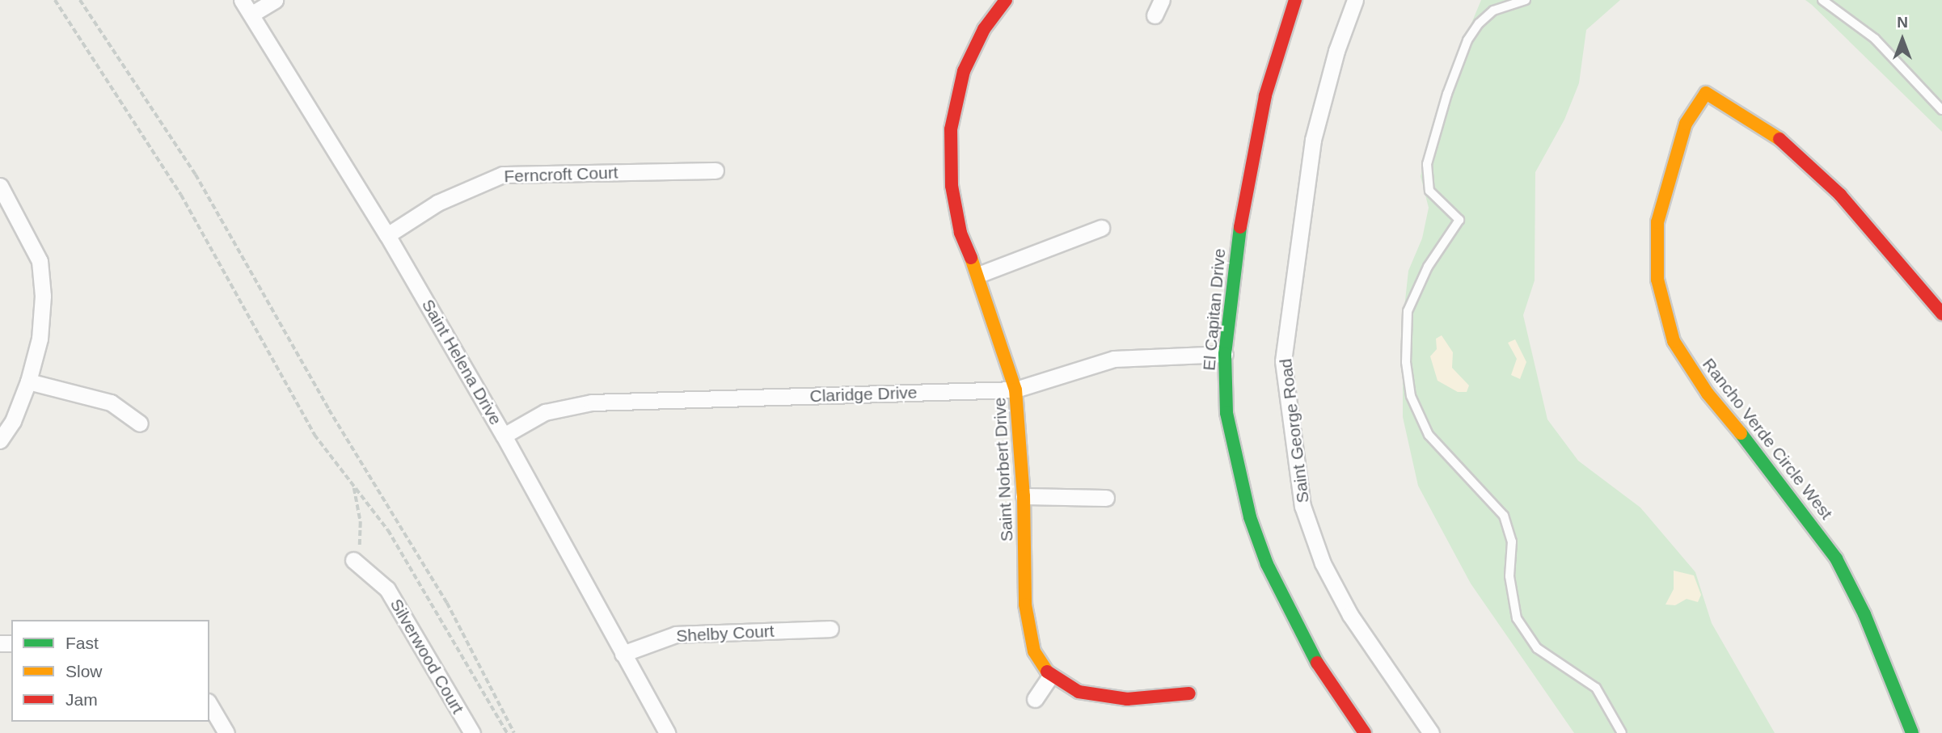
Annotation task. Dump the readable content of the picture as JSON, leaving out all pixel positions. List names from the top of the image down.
{
  "streets": {
    "street": [
      "Ferncroft Court",
      "El Capitan Drive",
      "Saint Helena Drive",
      "Claridge Drive",
      "Saint George Road",
      "Rancho Verde Circle West",
      "Saint Norbert Drive",
      "Shelby Court",
      "Silverwood Court"
    ]
  },
  "crossings": [
    ["Ferncroft Court", "Saint Helena Drive"],
    ["El Capitan Drive", "Claridge Drive"],
    ["Saint Helena Drive", "Claridge Drive"],
    ["Saint Helena Drive", "Shelby Court"],
    ["Claridge Drive", "Saint Norbert Drive"]
  ],
  "legend": ["Fast", "Slow", "Jam"],
  "north": "top"
}
